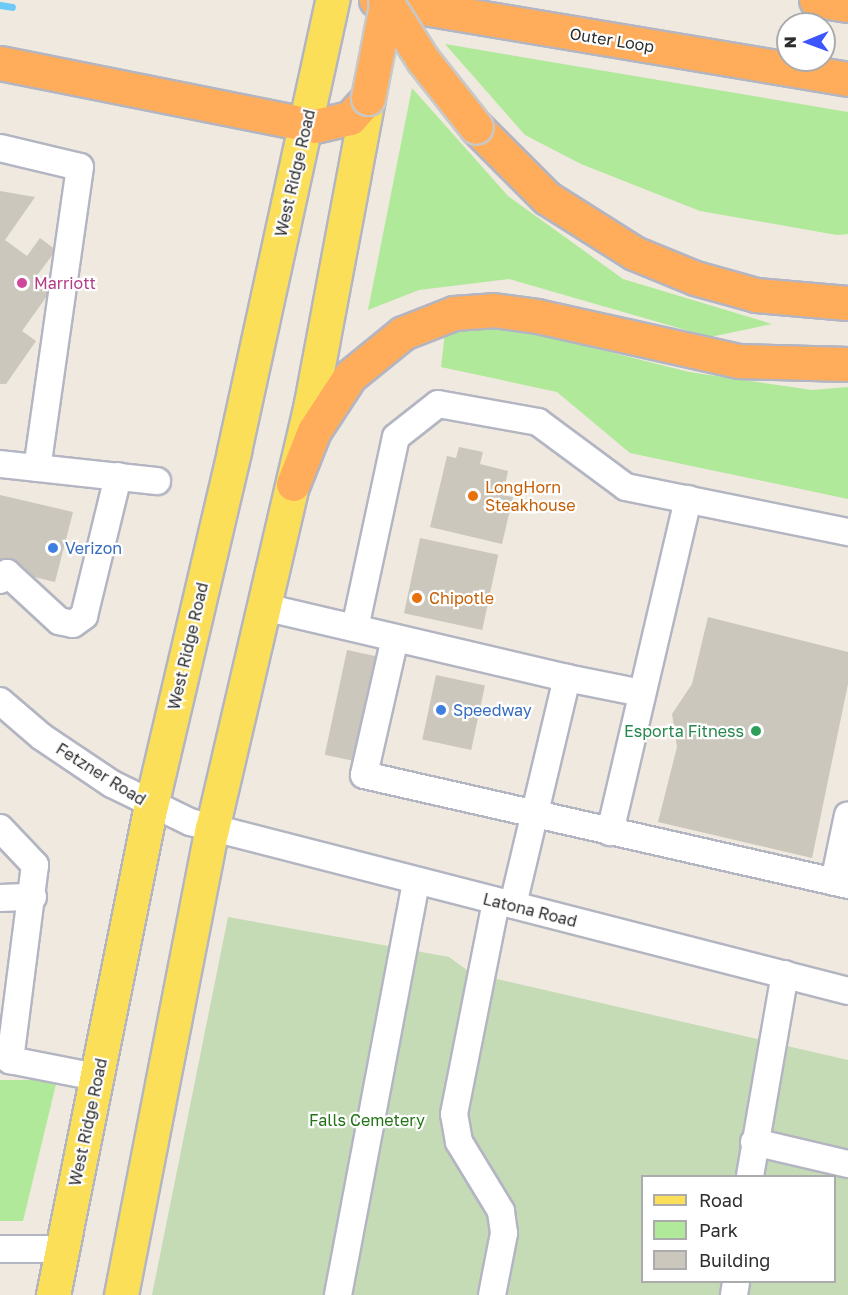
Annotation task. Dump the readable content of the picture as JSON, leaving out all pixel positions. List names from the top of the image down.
{
  "streets": {
    "highway": ["Outer Loop"],
    "main road": ["West Ridge Road"],
    "street": ["Fetzner Road", "Latona Road"]
  },
  "crossings": [
    ["West Ridge Road", "Fetzner Road"],
    ["Fetzner Road", "Latona Road"]
  ],
  "parks": ["Falls Cemetery"],
  "places": [
    "Marriott",
    "LongHorn Steakhouse",
    "Verizon",
    "Chipotle",
    "Speedway",
    "Esporta Fitness"
  ],
  "legend": ["Road", "Park", "Building"],
  "north": "left"
}
